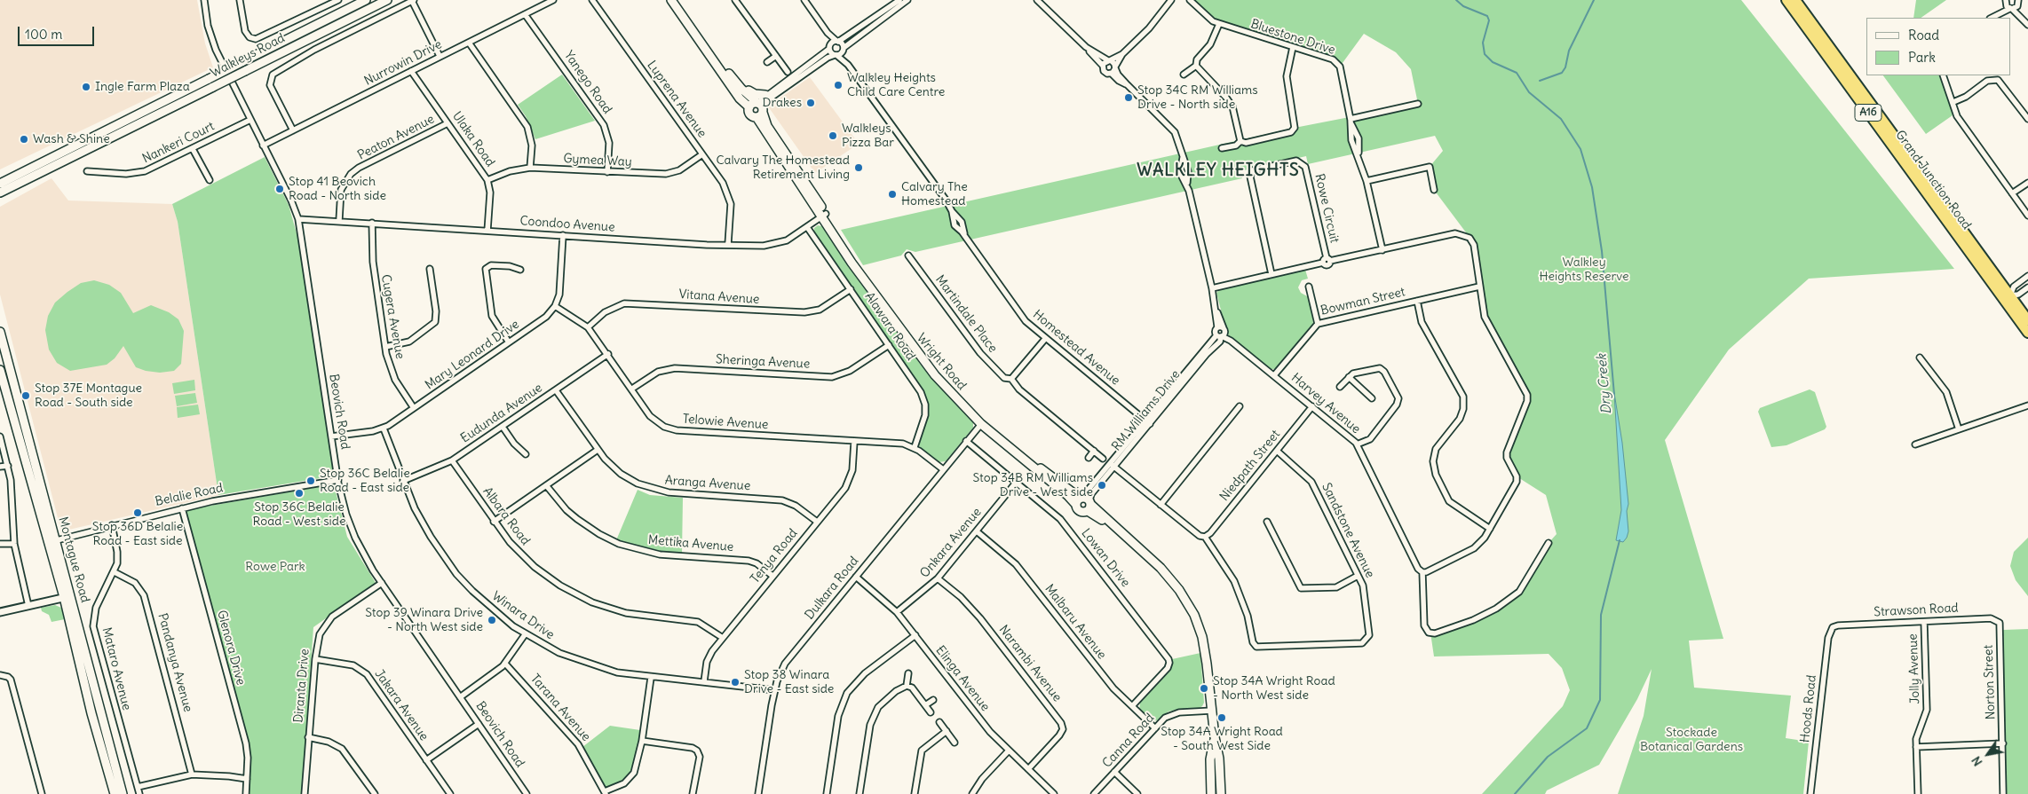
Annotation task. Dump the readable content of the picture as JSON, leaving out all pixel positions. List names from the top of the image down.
{
  "streets": {
    "highway": ["A16", "Grand Junction Road"],
    "main road": ["Walkleys Road", "Wright Road", "Montague Road"],
    "street": [
      "Bluestone Drive",
      "Nurrowin Drive",
      "Yanego Road",
      "Luprena Avenue",
      "Peaton Avenue",
      "Ulaka Road",
      "Nankeri Court",
      "Gymea Way",
      "Rowe Circuit",
      "Coondoo Avenue",
      "Vitana Avenue",
      "Bowman Street",
      "Martindale Place",
      "Cugera Avenue",
      "Alawara Road",
      "Homestead Avenue",
      "Mary Leonard Drive",
      "Sheringa Avenue",
      "Harvey Avenue",
      "RM Williams Drive",
      "Beovich Road",
      "Eudunda Avenue",
      "Telowie Avenue",
      "Niedpath Street",
      "Aranga Avenue",
      "Belalie Road",
      "Albara Road",
      "Sandstone Avenue",
      "Onkara Avenue",
      "Mettika Avenue",
      "Tenya Road",
      "Lowan Drive",
      "Dulkara Road",
      "Strawson Road",
      "Winara Drive",
      "Malbaru Avenue",
      "Glenora Drive",
      "Pandanya Avenue",
      "Narambi Avenue",
      "Mataro Avenue",
      "Jolly Avenue",
      "Elinga Avenue",
      "Norton Street",
      "Diranta Drive",
      "Jakara Avenue",
      "Tarana Avenue",
      "Hoods Road",
      "Canna Road"
    ]
  },
  "crossings": [
    ["Nurrowin Drive", "Yanego Road"],
    ["Nurrowin Drive", "Ulaka Road"],
    ["Nurrowin Drive", "Beovich Road"],
    ["Yanego Road", "Gymea Way"],
    ["Luprena Avenue", "Gymea Way"],
    ["Luprena Avenue", "Coondoo Avenue"],
    ["Peaton Avenue", "Ulaka Road"],
    ["Peaton Avenue", "Coondoo Avenue"],
    ["Ulaka Road", "Gymea Way"],
    ["Ulaka Road", "Coondoo Avenue"],
    ["Nankeri Court", "Beovich Road"],
    ["Coondoo Avenue", "Cugera Avenue"],
    ["Coondoo Avenue", "Alawara Road"],
    ["Coondoo Avenue", "Wright Road"],
    ["Coondoo Avenue", "Beovich Road"],
    ["Vitana Avenue", "Alawara Road"],
    ["Vitana Avenue", "Telowie Avenue"],
    ["Bowman Street", "Harvey Avenue"],
    ["Cugera Avenue", "Mary Leonard Drive"],
    ["Alawara Road", "Sheringa Avenue"],
    ["Alawara Road", "Telowie Avenue"],
    ["Homestead Avenue", "RM Williams Drive"],
    ["Mary Leonard Drive", "Beovich Road"],
    ["Mary Leonard Drive", "Telowie Avenue"],
    ["Mary Leonard Drive", "Winara Drive"],
    ["Sheringa Avenue", "Telowie Avenue"],
    ["Wright Road", "RM Williams Drive"],
    ["Wright Road", "Dulkara Road"],
    ["Harvey Avenue", "RM Williams Drive"],
    ["Harvey Avenue", "Niedpath Street"],
    ["Beovich Road", "Belalie Road"],
    ["Beovich Road", "Diranta Drive"],
    ["Eudunda Avenue", "Telowie Avenue"],
    ["Eudunda Avenue", "Aranga Avenue"],
    ["Eudunda Avenue", "Albara Road"],
    ["Eudunda Avenue", "Winara Drive"],
    ["Telowie Avenue", "Tenya Road"],
    ["Telowie Avenue", "Dulkara Road"],
    ["Niedpath Street", "Sandstone Avenue"],
    ["Aranga Avenue", "Tenya Road"],
    ["Belalie Road", "Montague Road"],
    ["Belalie Road", "Glenora Drive"],
    ["Belalie Road", "Mataro Avenue"],
    ["Albara Road", "Tenya Road"],
    ["Onkara Avenue", "Lowan Drive"],
    ["Onkara Avenue", "Malbaru Avenue"],
    ["Onkara Avenue", "Narambi Avenue"],
    ["Onkara Avenue", "Elinga Avenue"],
    ["Mettika Avenue", "Tenya Road"],
    ["Tenya Road", "Winara Drive"],
    ["Lowan Drive", "Dulkara Road"],
    ["Lowan Drive", "Malbaru Avenue"],
    ["Dulkara Road", "Winara Drive"],
    ["Dulkara Road", "Elinga Avenue"],
    ["Strawson Road", "Jolly Avenue"],
    ["Strawson Road", "Norton Street"],
    ["Strawson Road", "Hoods Road"],
    ["Malbaru Avenue", "Canna Road"],
    ["Pandanya Avenue", "Mataro Avenue"],
    ["Narambi Avenue", "Elinga Avenue"],
    ["Diranta Drive", "Jakara Avenue"]
  ],
  "districts": ["WALKLEY HEIGHTS"],
  "water": ["Dry Creek"],
  "parks": ["Walkley Heights Reserve", "Rowe Park", "Stockade Botanical Gardens"],
  "places": [
    "Walkley Heights Child Care Centre",
    "Ingle Farm Plaza",
    "Stop 34C RM Williams Drive - North side",
    "Drakes",
    "Walkleys Pizza Bar",
    "Wash & Shine",
    "Calvary The Homestead Retirement Living",
    "Stop 41 Beovich Road - North side",
    "Calvary The Homestead",
    "Stop 37E Montague Road - South side",
    "Stop 36C Belalie Road - East side",
    "Stop 34B RM Williams Drive - West side",
    "Stop 36C Belalie Road - West side",
    "Stop 36D Belalie Road - East side",
    "Stop 39 Winara Drive - North West side",
    "Stop 38 Winara Drive - East side",
    "Stop 34A Wright Road - North West side",
    "Stop 34A Wright Road - South West Side"
  ],
  "legend": ["Road", "Park"],
  "scale_bar": "100 m",
  "north": "bottom left"
}
